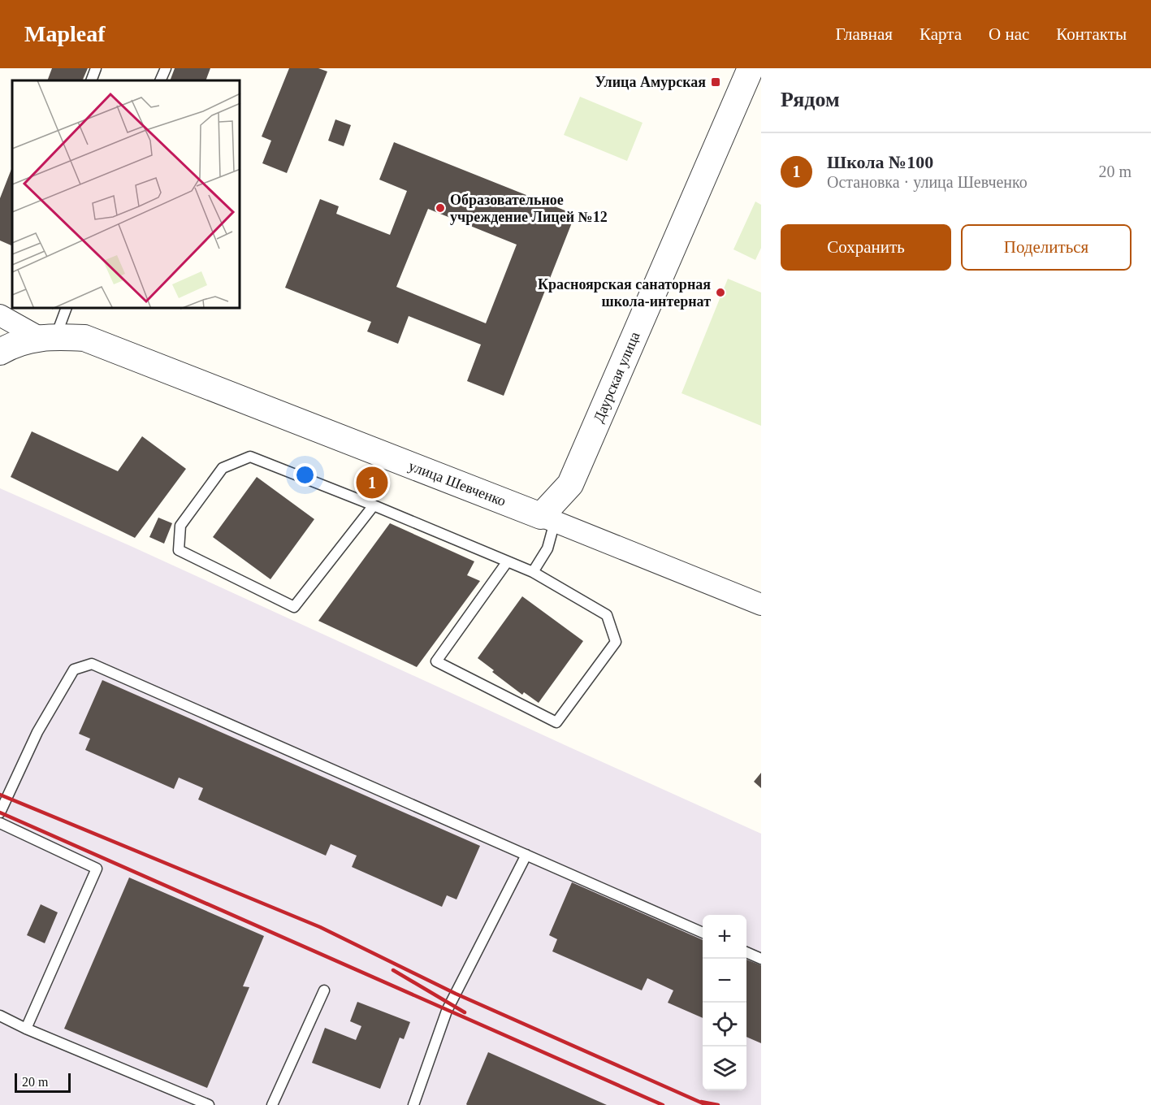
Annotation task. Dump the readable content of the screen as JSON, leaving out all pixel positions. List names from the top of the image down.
{
  "streets": {
    "street": ["Даурская улица", "улица Шевченко"]
  },
  "crossings": [
    ["Даурская улица", "улица Шевченко"]
  ],
  "places": {
    "transit": ["Улица Амурская"],
    "other": ["Образовательное учреждение Лицей №12", "Красноярская санаторная школа-интернат"]
  },
  "scale_bar": "20 m",
  "page": {
    "header": "Mapleaf",
    "nav": [
      "Главная",
      "Карта",
      "О нас",
      "Контакты"
    ],
    "heading": "Рядом",
    "list": [
      {
        "mark": "1",
        "name": "Школа №100",
        "note": "Остановка · улица Шевченко",
        "value": "20 m"
      }
    ],
    "buttons": ["Сохранить", "Поделиться"],
    "pins": "1",
    "map_buttons": ["+", "−"],
    "scale": "20 m"
  }
}
